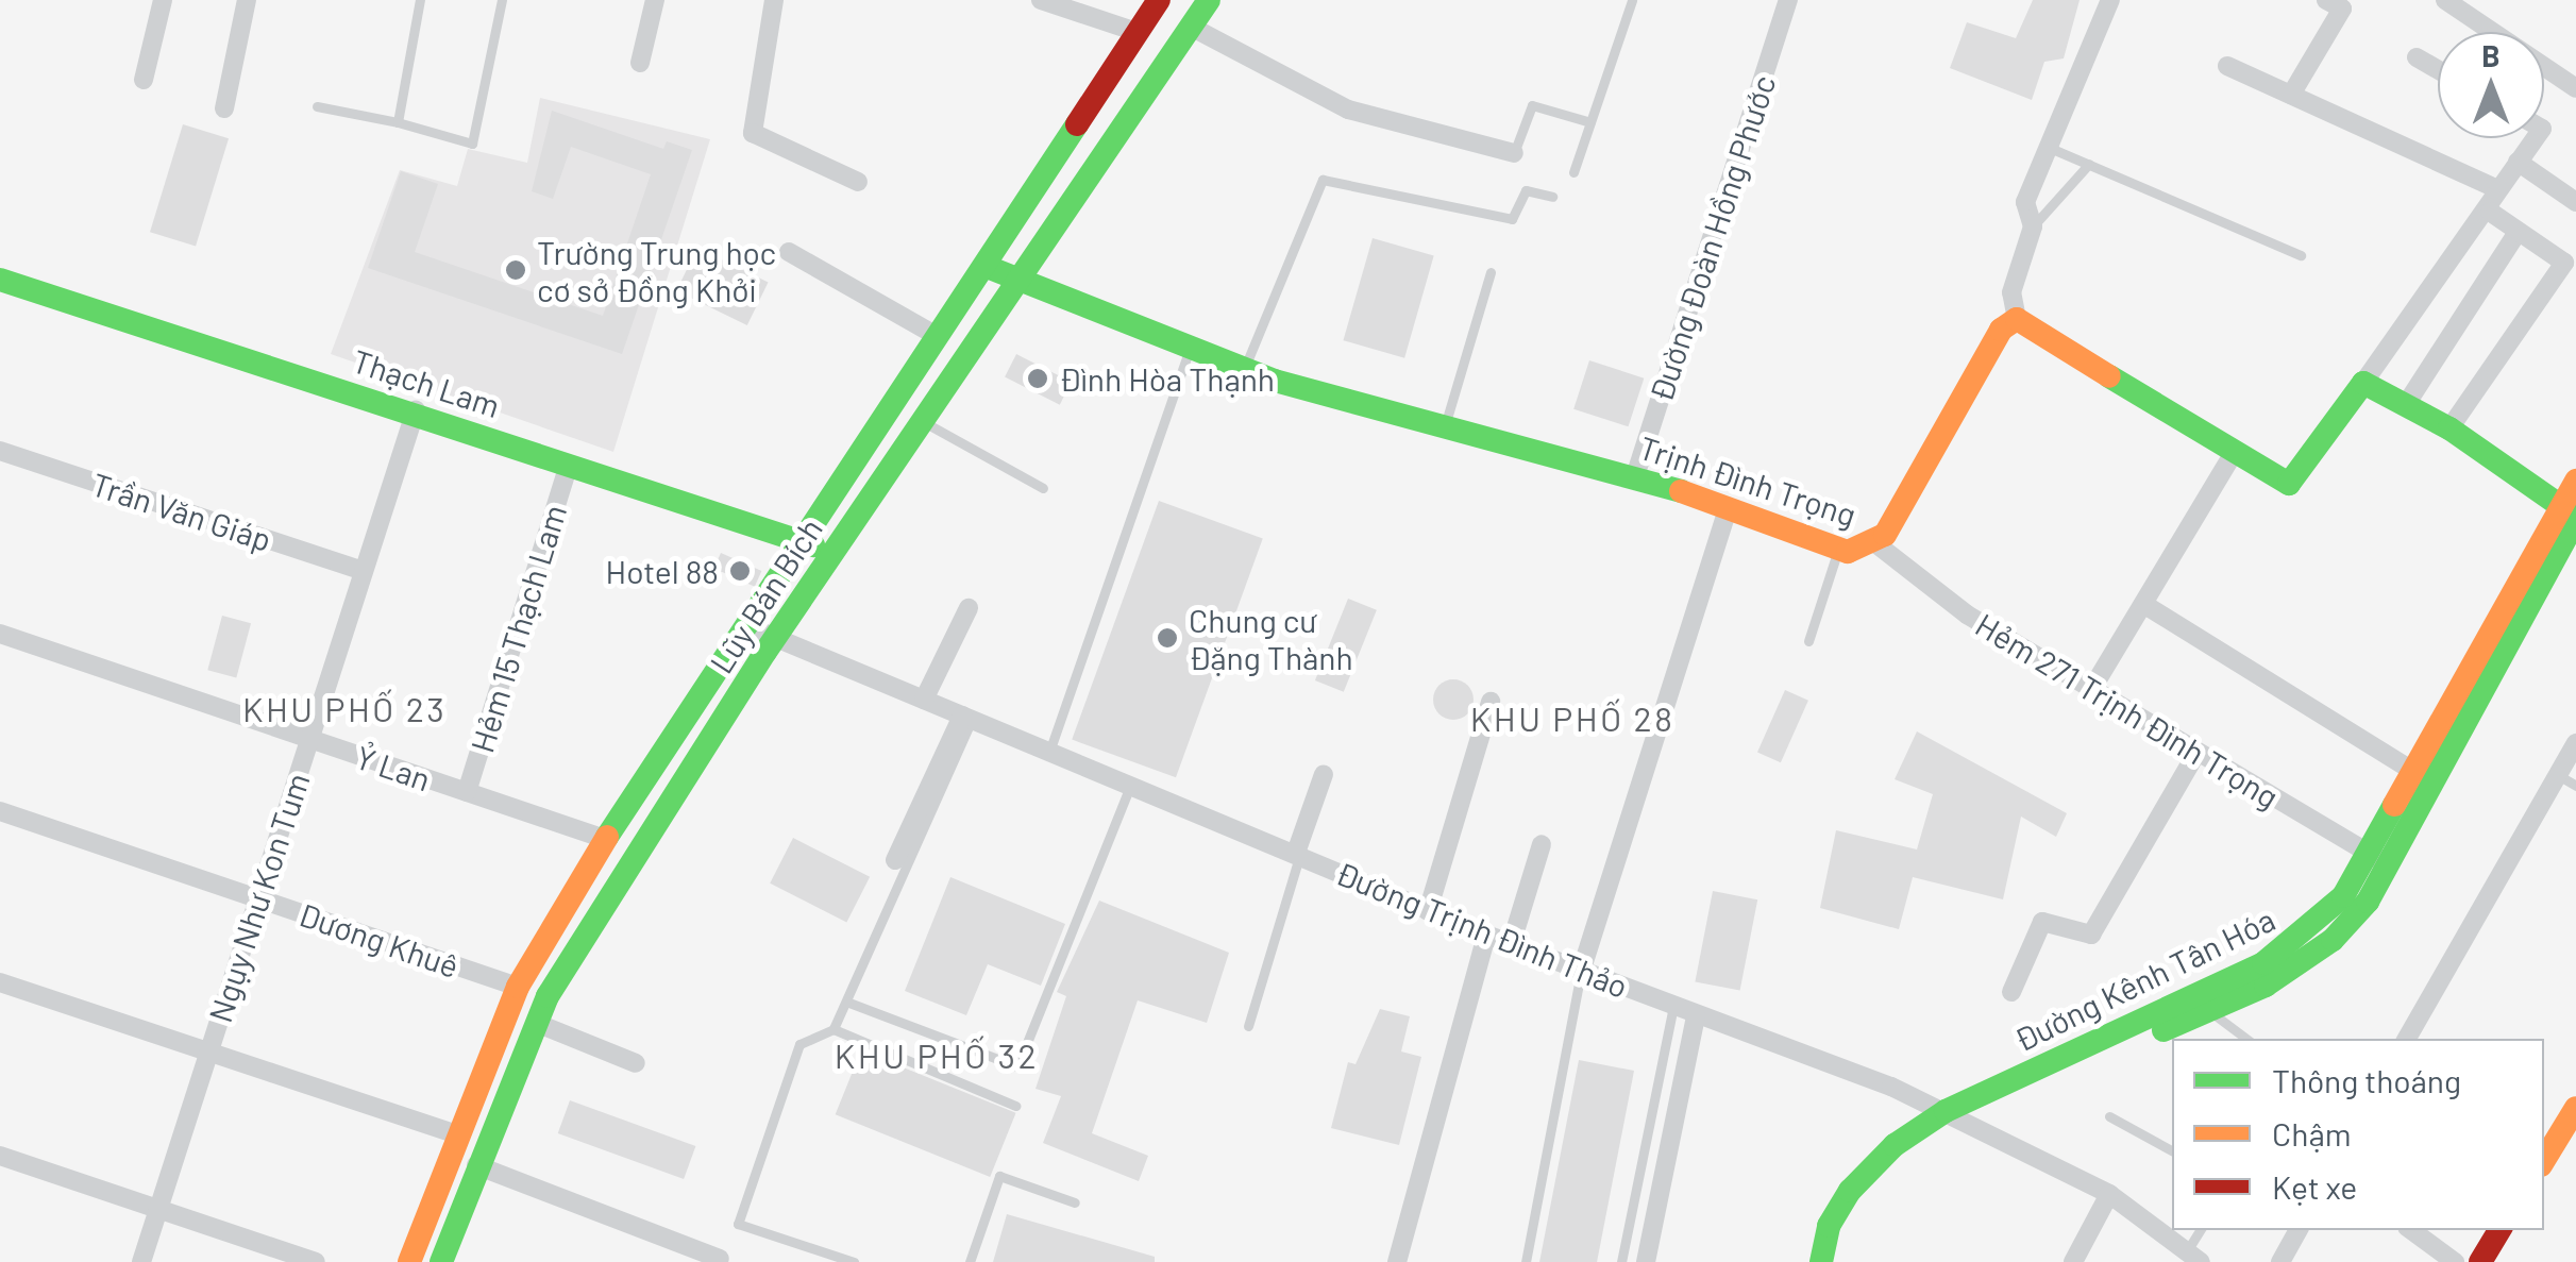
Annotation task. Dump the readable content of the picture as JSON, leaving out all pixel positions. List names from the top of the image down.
{
  "streets": {
    "street": [
      "Đường Đoàn Hồng Phước",
      "Thạch Lam",
      "Trịnh Đình Trọng",
      "Trần Văn Giáp",
      "Lũy Bán Bích",
      "Hẻm 15 Thạch Lam",
      "Hẻm 271 Trịnh Đình Trọng",
      "Ỷ Lan",
      "Ngụy Như Kon Tum",
      "Đường Trịnh Đình Thảo",
      "Dương Khuê",
      "Đường Kênh Tân Hóa"
    ]
  },
  "crossings": [
    ["Đường Đoàn Hồng Phước", "Trịnh Đình Trọng"],
    ["Thạch Lam", "Lũy Bán Bích"],
    ["Thạch Lam", "Hẻm 15 Thạch Lam"],
    ["Thạch Lam", "Ngụy Như Kon Tum"],
    ["Trịnh Đình Trọng", "Lũy Bán Bích"],
    ["Trịnh Đình Trọng", "Hẻm 271 Trịnh Đình Trọng"],
    ["Trần Văn Giáp", "Ngụy Như Kon Tum"],
    ["Lũy Bán Bích", "Ỷ Lan"],
    ["Lũy Bán Bích", "Đường Trịnh Đình Thảo"],
    ["Lũy Bán Bích", "Dương Khuê"],
    ["Hẻm 15 Thạch Lam", "Ỷ Lan"],
    ["Hẻm 271 Trịnh Đình Trọng", "Đường Kênh Tân Hóa"],
    ["Ỷ Lan", "Ngụy Như Kon Tum"],
    ["Ngụy Như Kon Tum", "Dương Khuê"],
    ["Đường Trịnh Đình Thảo", "Đường Kênh Tân Hóa"]
  ],
  "districts": ["KHU PHỐ 23", "KHU PHỐ 28", "KHU PHỐ 32"],
  "places": [
    "Trường Trung học cơ sở Đồng Khởi",
    "Đình Hòa Thạnh",
    "Hotel 88",
    "Chung cư Đặng Thành"
  ],
  "legend": ["Thông thoáng", "Chậm", "Kẹt xe"],
  "north": "top"
}
